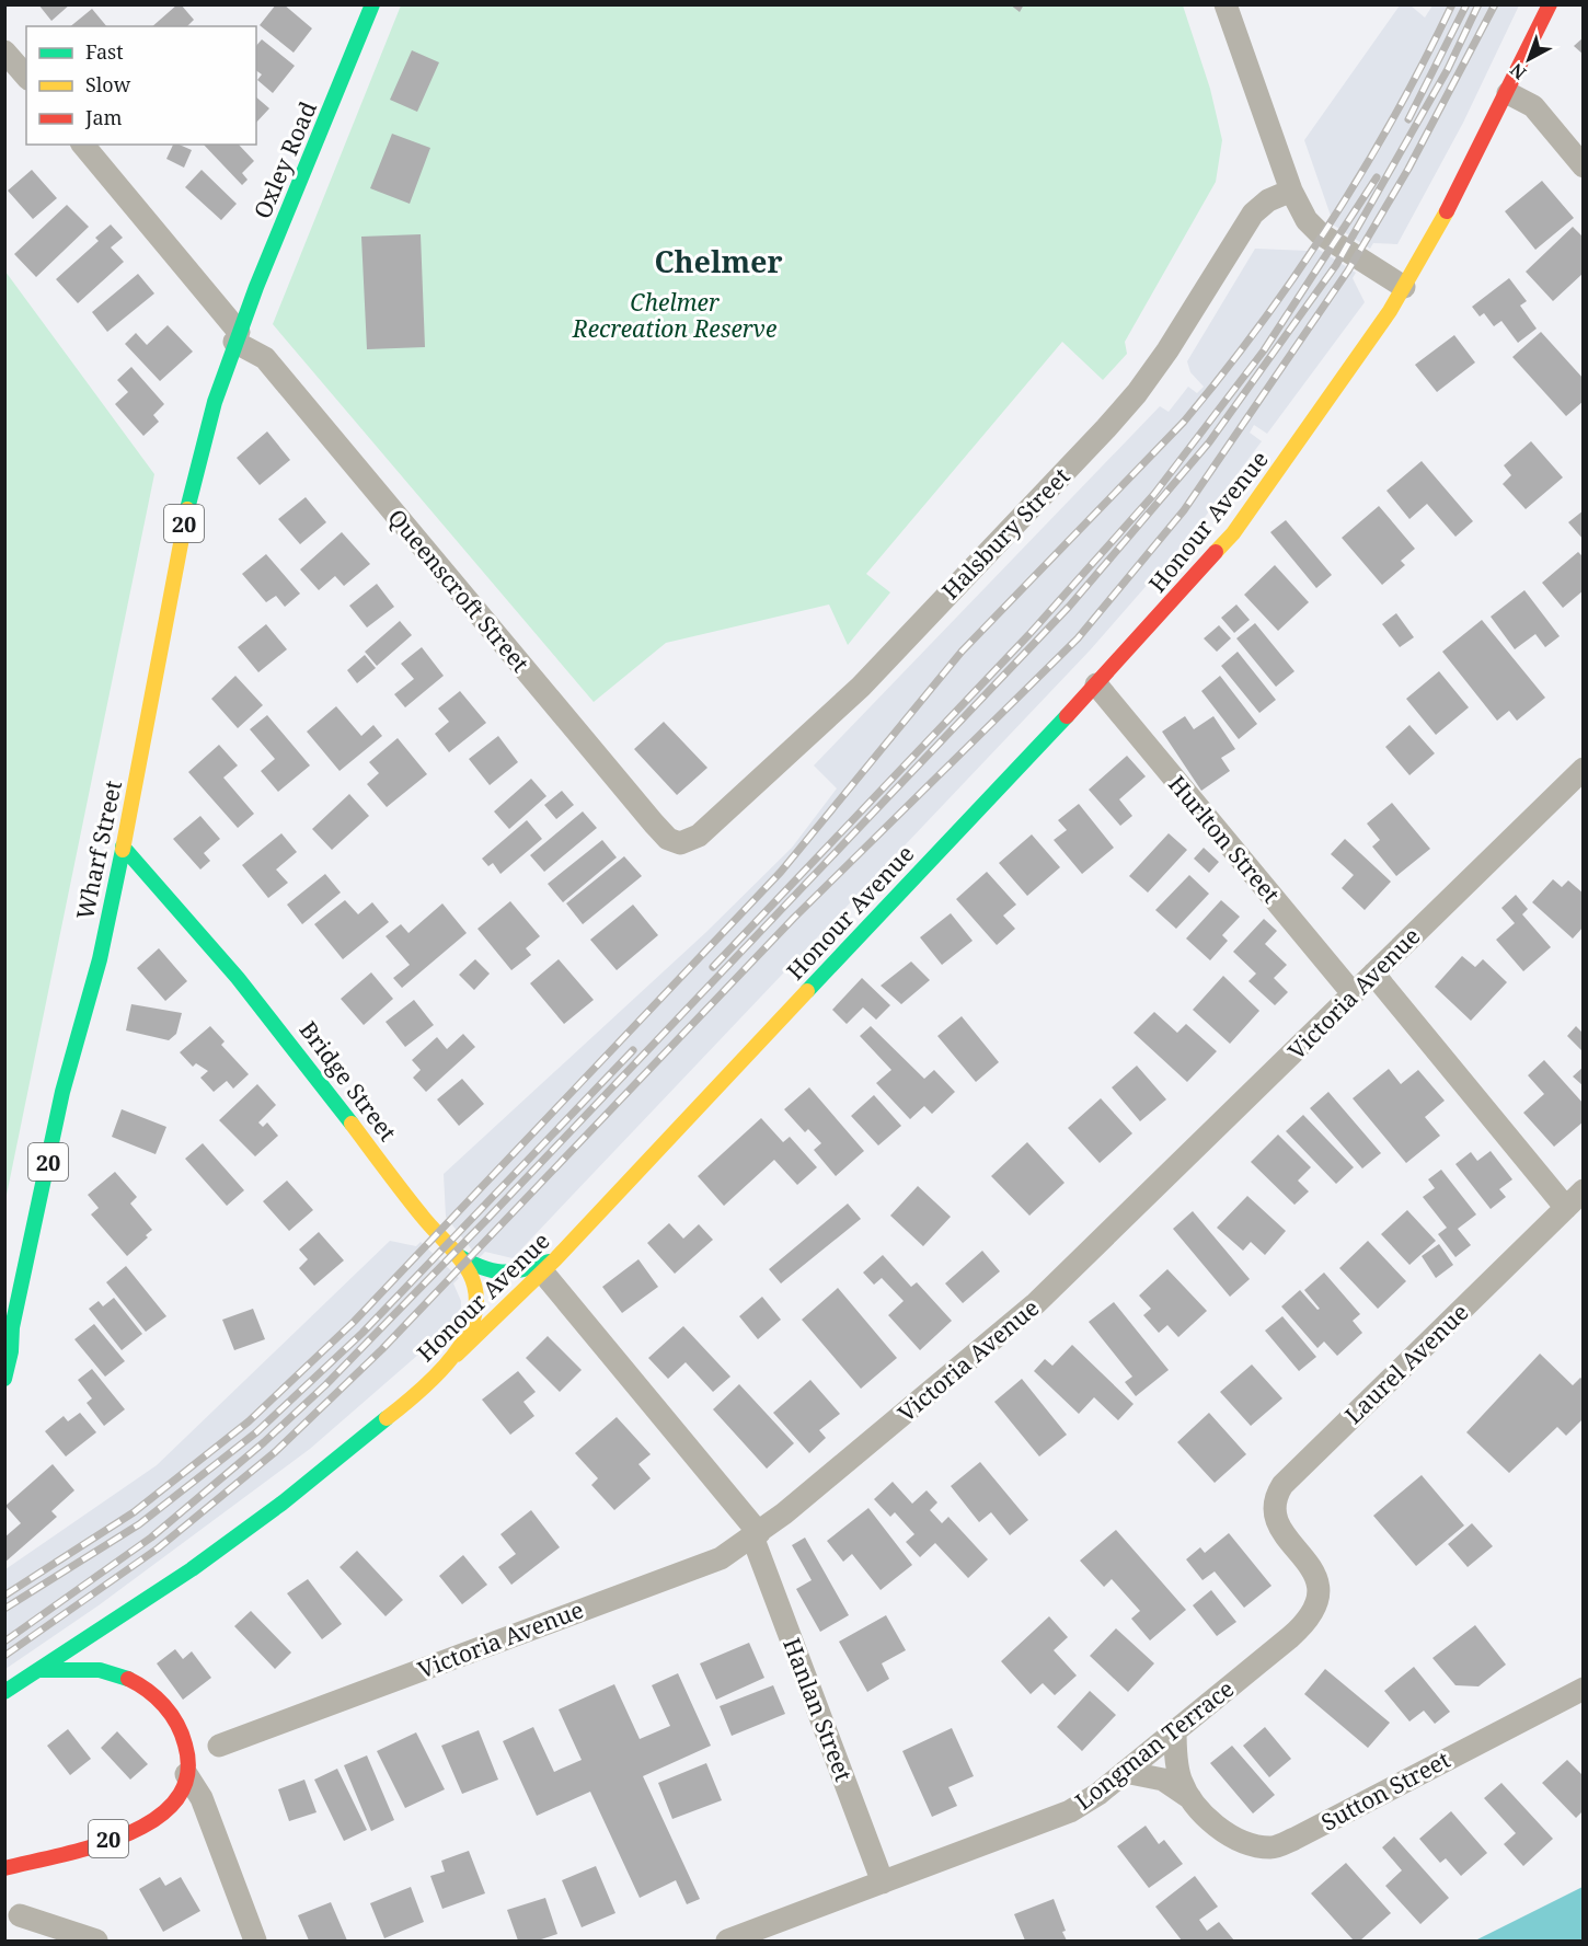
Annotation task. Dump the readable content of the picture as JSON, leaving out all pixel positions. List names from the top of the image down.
{
  "streets": {
    "main road": [
      "Oxley Road",
      "Honour Avenue",
      "20",
      "Wharf Street",
      "Bridge Street"
    ],
    "street": [
      "Halsbury Street",
      "Queenscroft Street",
      "Hurlton Street",
      "Victoria Avenue",
      "Laurel Avenue",
      "Hanlan Street",
      "Longman Terrace",
      "Sutton Street"
    ]
  },
  "crossings": [
    ["Oxley Road", "Queenscroft Street"],
    ["Oxley Road", "Wharf Street"],
    ["Honour Avenue", "20"],
    ["Honour Avenue", "Hurlton Street"],
    ["Honour Avenue", "Bridge Street"],
    ["Honour Avenue", "Hanlan Street"],
    ["Halsbury Street", "Queenscroft Street"],
    ["Queenscroft Street", "Wharf Street"],
    ["Hurlton Street", "Victoria Avenue"],
    ["Wharf Street", "Bridge Street"],
    ["Victoria Avenue", "Hanlan Street"],
    ["Laurel Avenue", "Longman Terrace"],
    ["Hanlan Street", "Longman Terrace"],
    ["Longman Terrace", "Sutton Street"]
  ],
  "districts": ["Chelmer"],
  "parks": ["Chelmer Recreation Reserve"],
  "legend": ["Fast", "Slow", "Jam"],
  "north": "bottom left"
}
